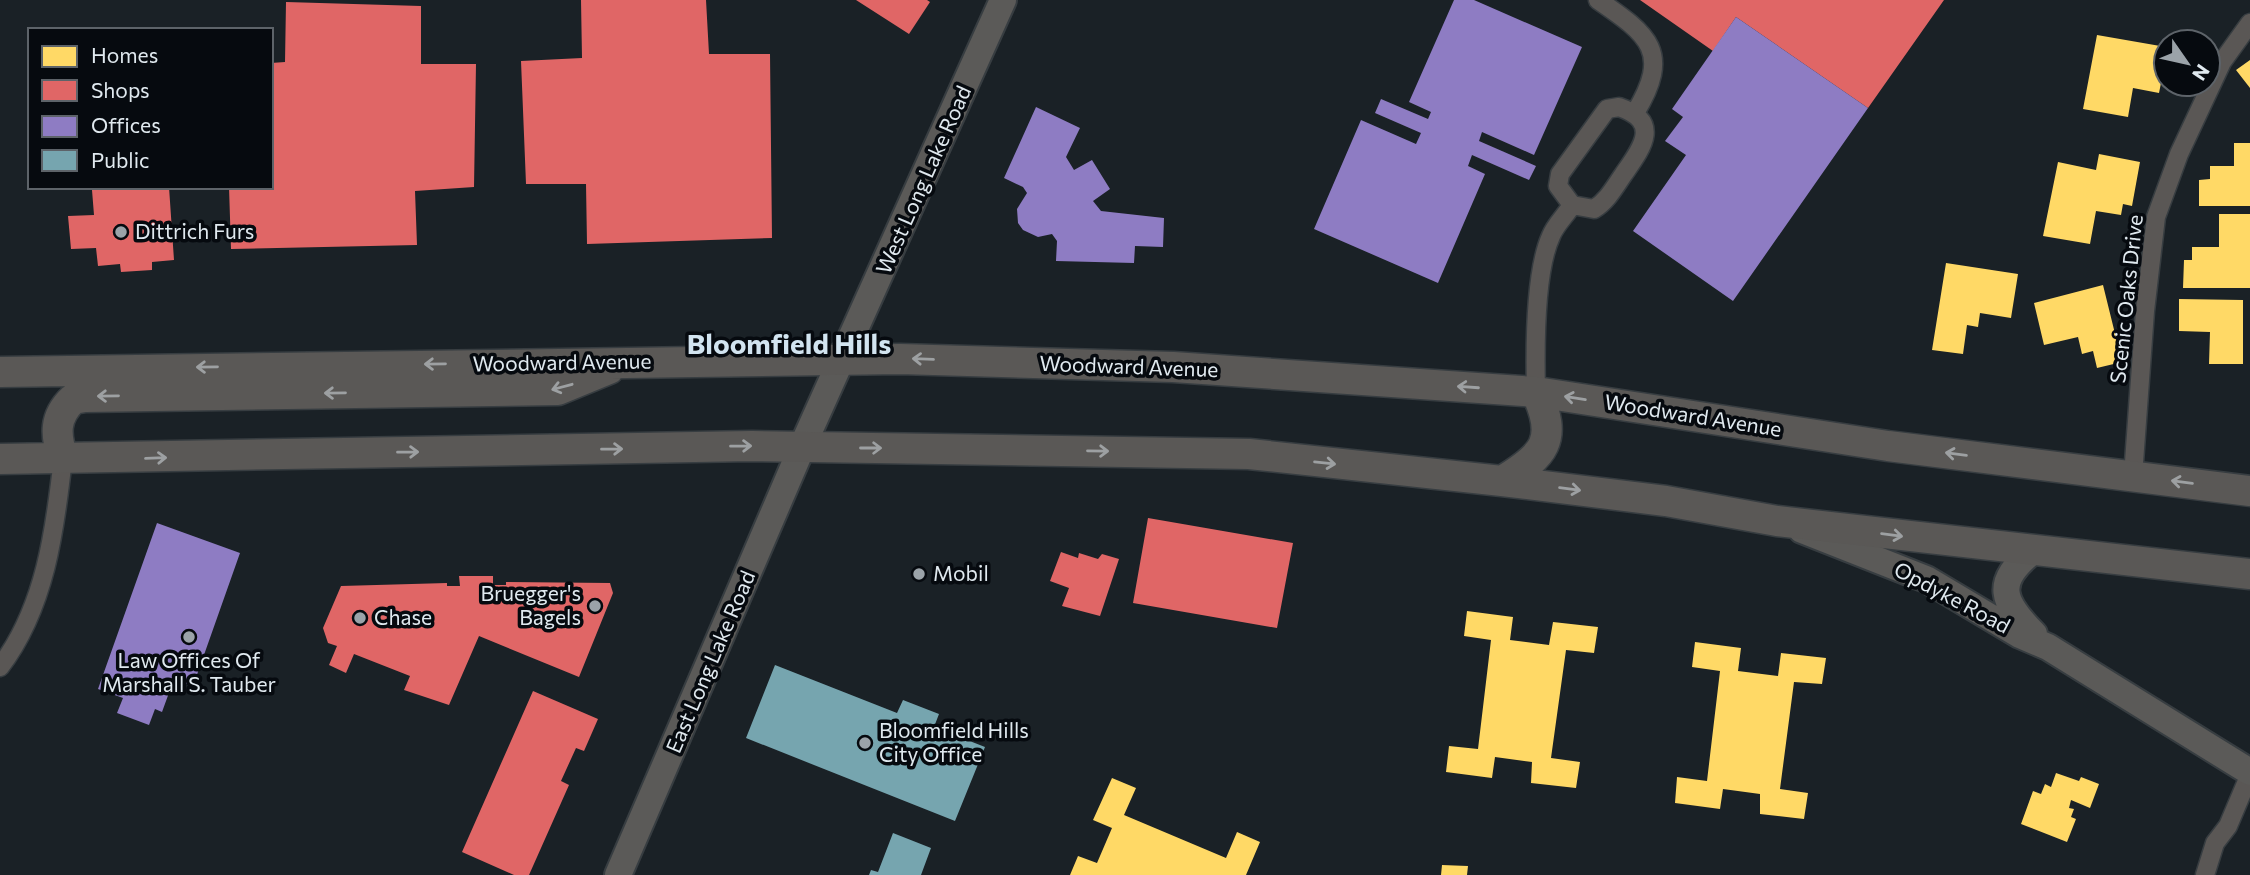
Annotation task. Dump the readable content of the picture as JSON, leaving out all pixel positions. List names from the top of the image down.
{
  "streets": {
    "main road": [
      "West Long Lake Road",
      "Woodward Avenue",
      "Opdyke Road",
      "East Long Lake Road"
    ],
    "street": ["Scenic Oaks Drive"]
  },
  "crossings": [
    ["West Long Lake Road", "Woodward Avenue"],
    ["West Long Lake Road", "East Long Lake Road"],
    ["Scenic Oaks Drive", "Woodward Avenue"]
  ],
  "districts": ["Bloomfield Hills"],
  "places": [
    "Dittrich Furs",
    "Mobil",
    "Bruegger's Bagels",
    "Chase",
    "Law Offices Of Marshall S. Tauber",
    "Bloomfield Hills City Office"
  ],
  "legend": [
    "Homes",
    "Shops",
    "Offices",
    "Public"
  ],
  "north": "bottom right"
}
